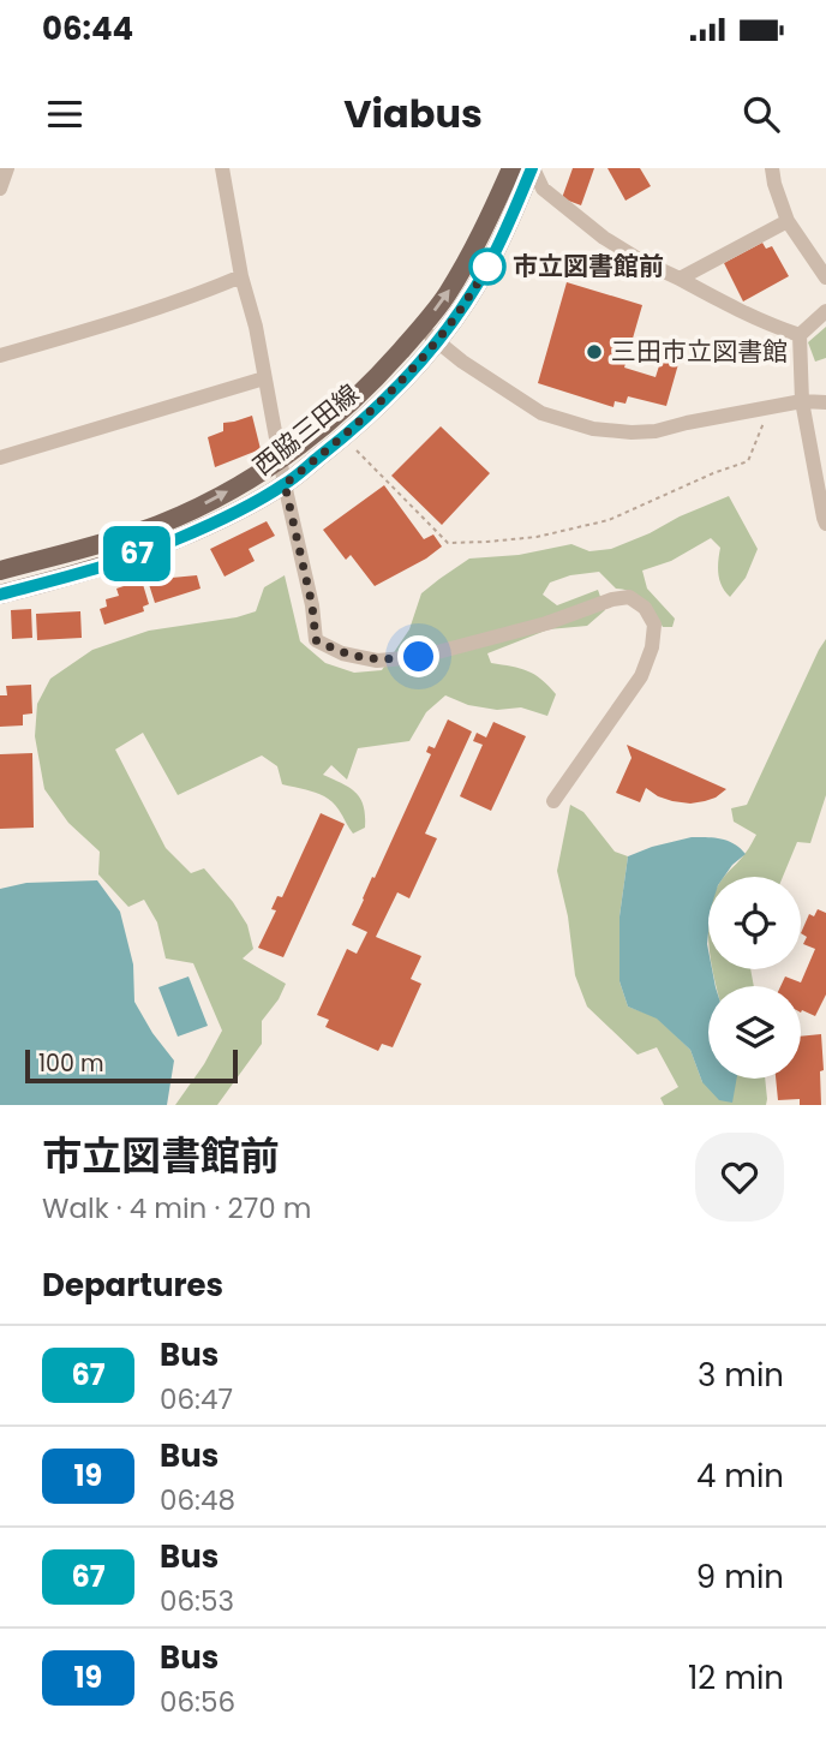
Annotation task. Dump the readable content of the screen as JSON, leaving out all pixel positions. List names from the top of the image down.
{
  "streets": {
    "main road": ["西脇三田線"]
  },
  "places": ["市立図書館前", "三田市立図書館"],
  "lines": ["bus line 67"],
  "scale_bar": "100 m",
  "page": {
    "status": "06:44",
    "header": "Viabus",
    "on_map": "67",
    "scale": "100 m",
    "heading": [
      ["市立図書館前", "Walk · 4 min · 270 m"],
      "Departures"
    ],
    "list": [
      {
        "mark": "67",
        "name": "Bus",
        "note": "06:47",
        "value": "3 min"
      },
      {
        "mark": "19",
        "name": "Bus",
        "note": "06:48",
        "value": "4 min"
      },
      {
        "mark": "67",
        "name": "Bus",
        "note": "06:53",
        "value": "9 min"
      },
      {
        "mark": "19",
        "name": "Bus",
        "note": "06:56",
        "value": "12 min"
      }
    ]
  }
}
